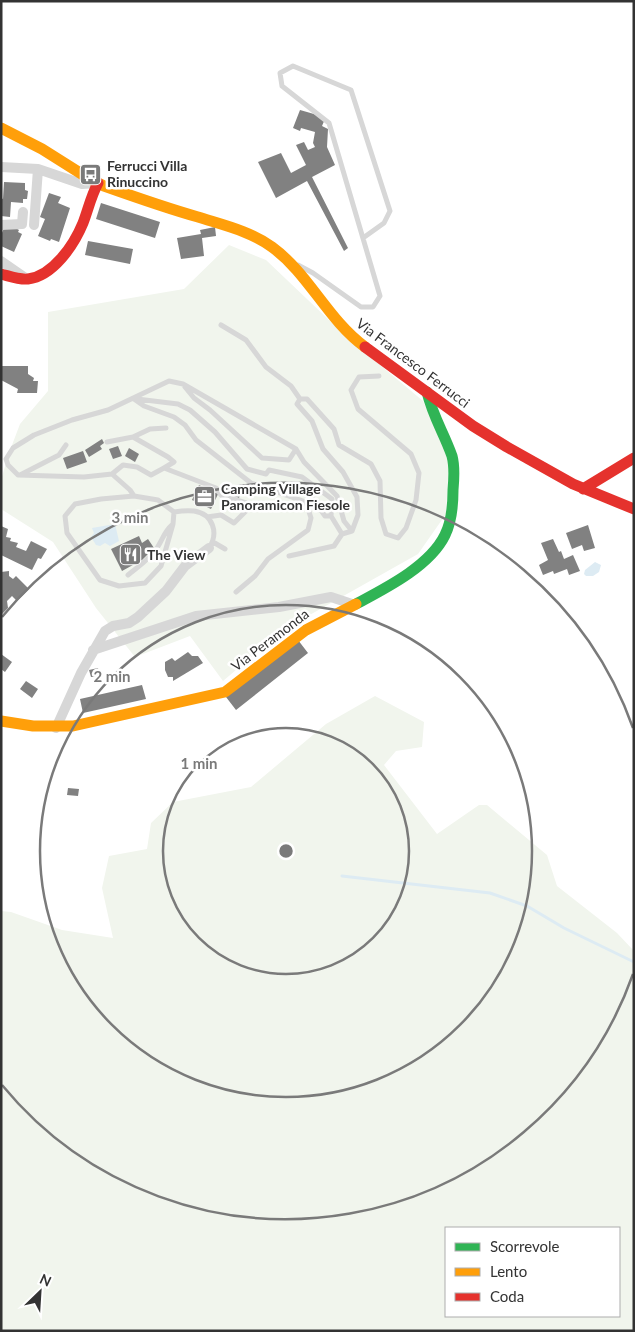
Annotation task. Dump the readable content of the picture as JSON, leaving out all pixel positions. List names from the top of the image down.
{
  "streets": {
    "street": ["Via Francesco Ferrucci", "Via Peramonda"]
  },
  "crossings": [
    ["Via Francesco Ferrucci", "Via Peramonda"]
  ],
  "places": {
    "bus stop": ["Ferrucci Villa Rinuccino"],
    "office": ["Camping Village Panoramicon Fiesole"],
    "restaurant": ["The View"]
  },
  "legend": ["Scorrevole", "Lento", "Coda"],
  "north": "top right",
  "rings": ["3 min", "2 min", "1 min"]
}
